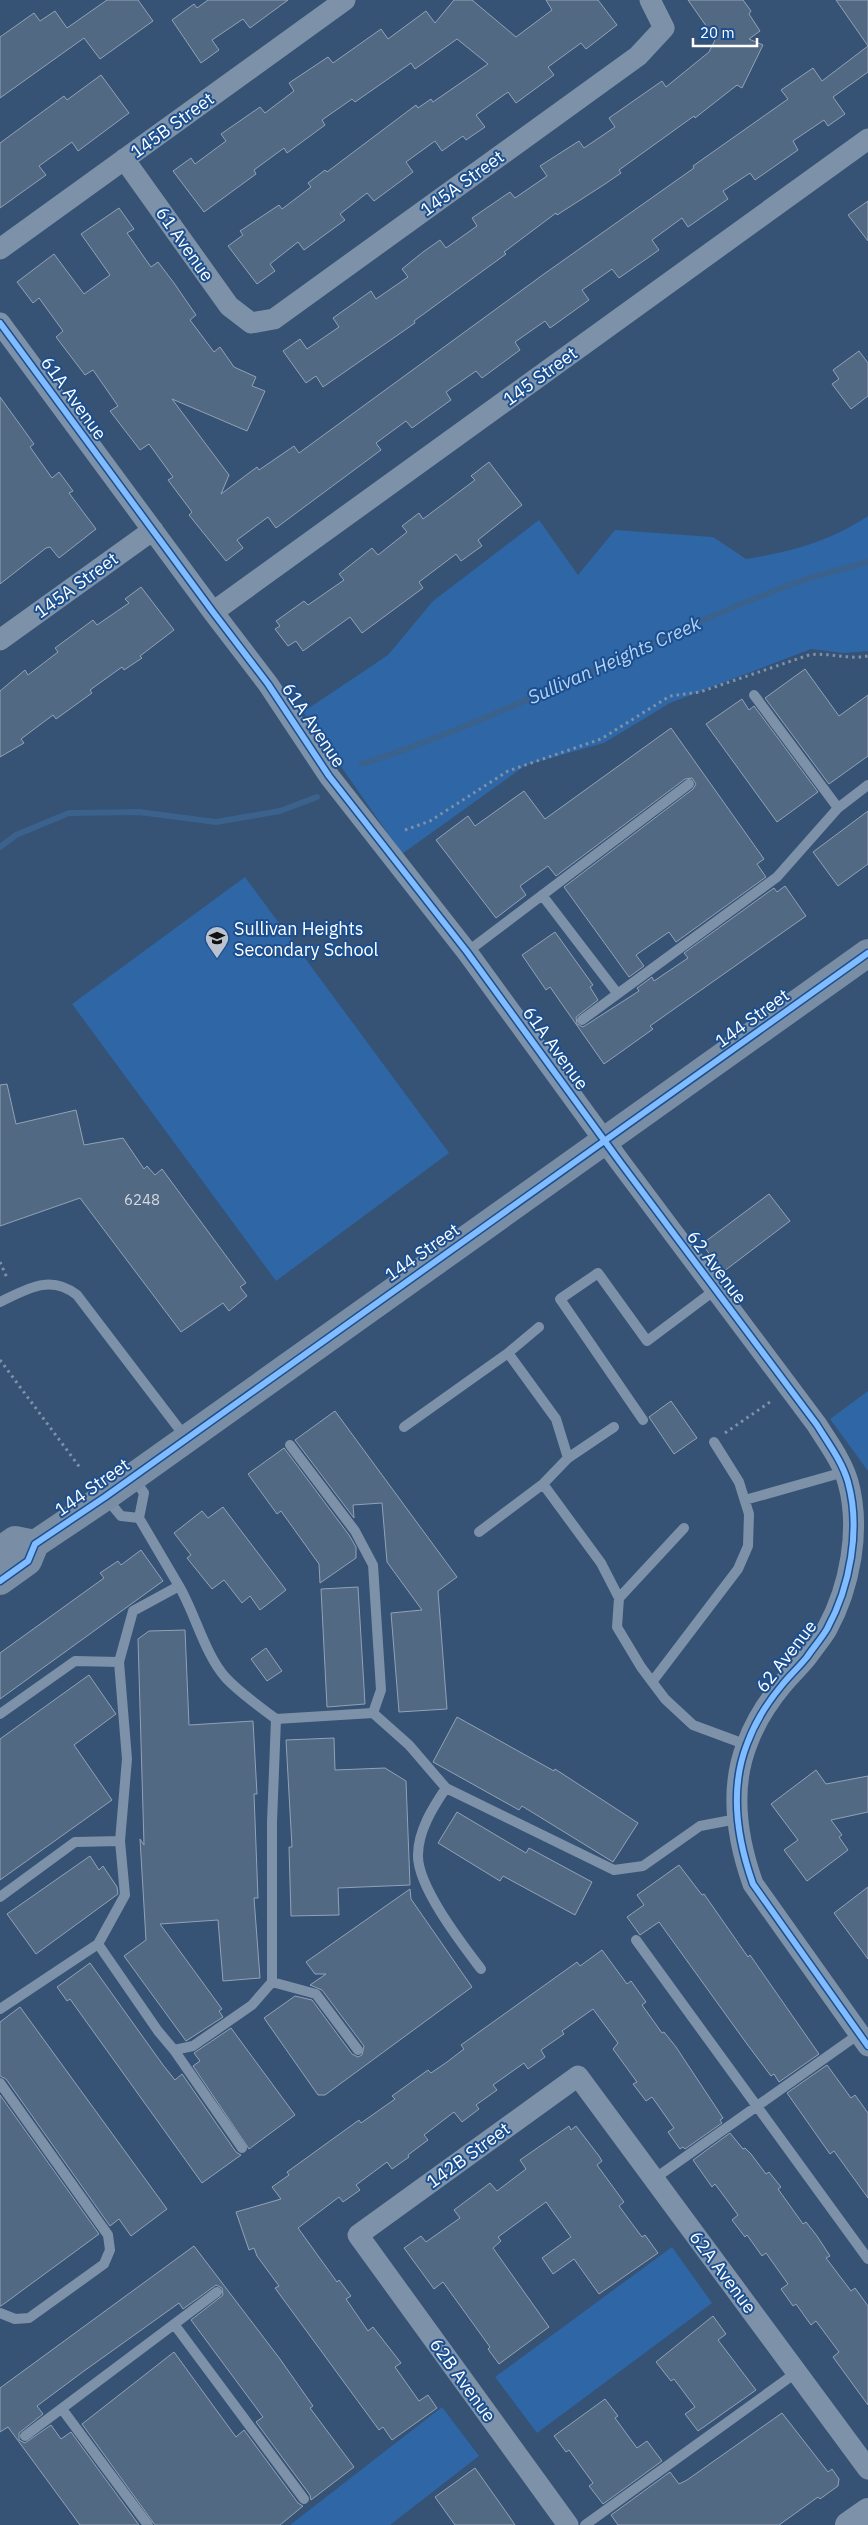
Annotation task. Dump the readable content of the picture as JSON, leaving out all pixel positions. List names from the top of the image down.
{
  "streets": {
    "main road": ["144 Street"],
    "street": [
      "145B Street",
      "145A Street",
      "61 Avenue",
      "145 Street",
      "61A Avenue",
      "62 Avenue",
      "142B Street",
      "62A Avenue",
      "62B Avenue"
    ]
  },
  "crossings": [
    ["145B Street", "61 Avenue"],
    ["145A Street", "61 Avenue"],
    ["145A Street", "61A Avenue"],
    ["145 Street", "61A Avenue"],
    ["61A Avenue", "144 Street"],
    ["61A Avenue", "62 Avenue"],
    ["144 Street", "62 Avenue"],
    ["142B Street", "62A Avenue"],
    ["142B Street", "62B Avenue"]
  ],
  "water": ["Sullivan Heights Creek"],
  "places": {
    "school or university": ["Sullivan Heights Secondary School"]
  },
  "house_numbers": ["6248"],
  "scale_bar": "20 m"
}
